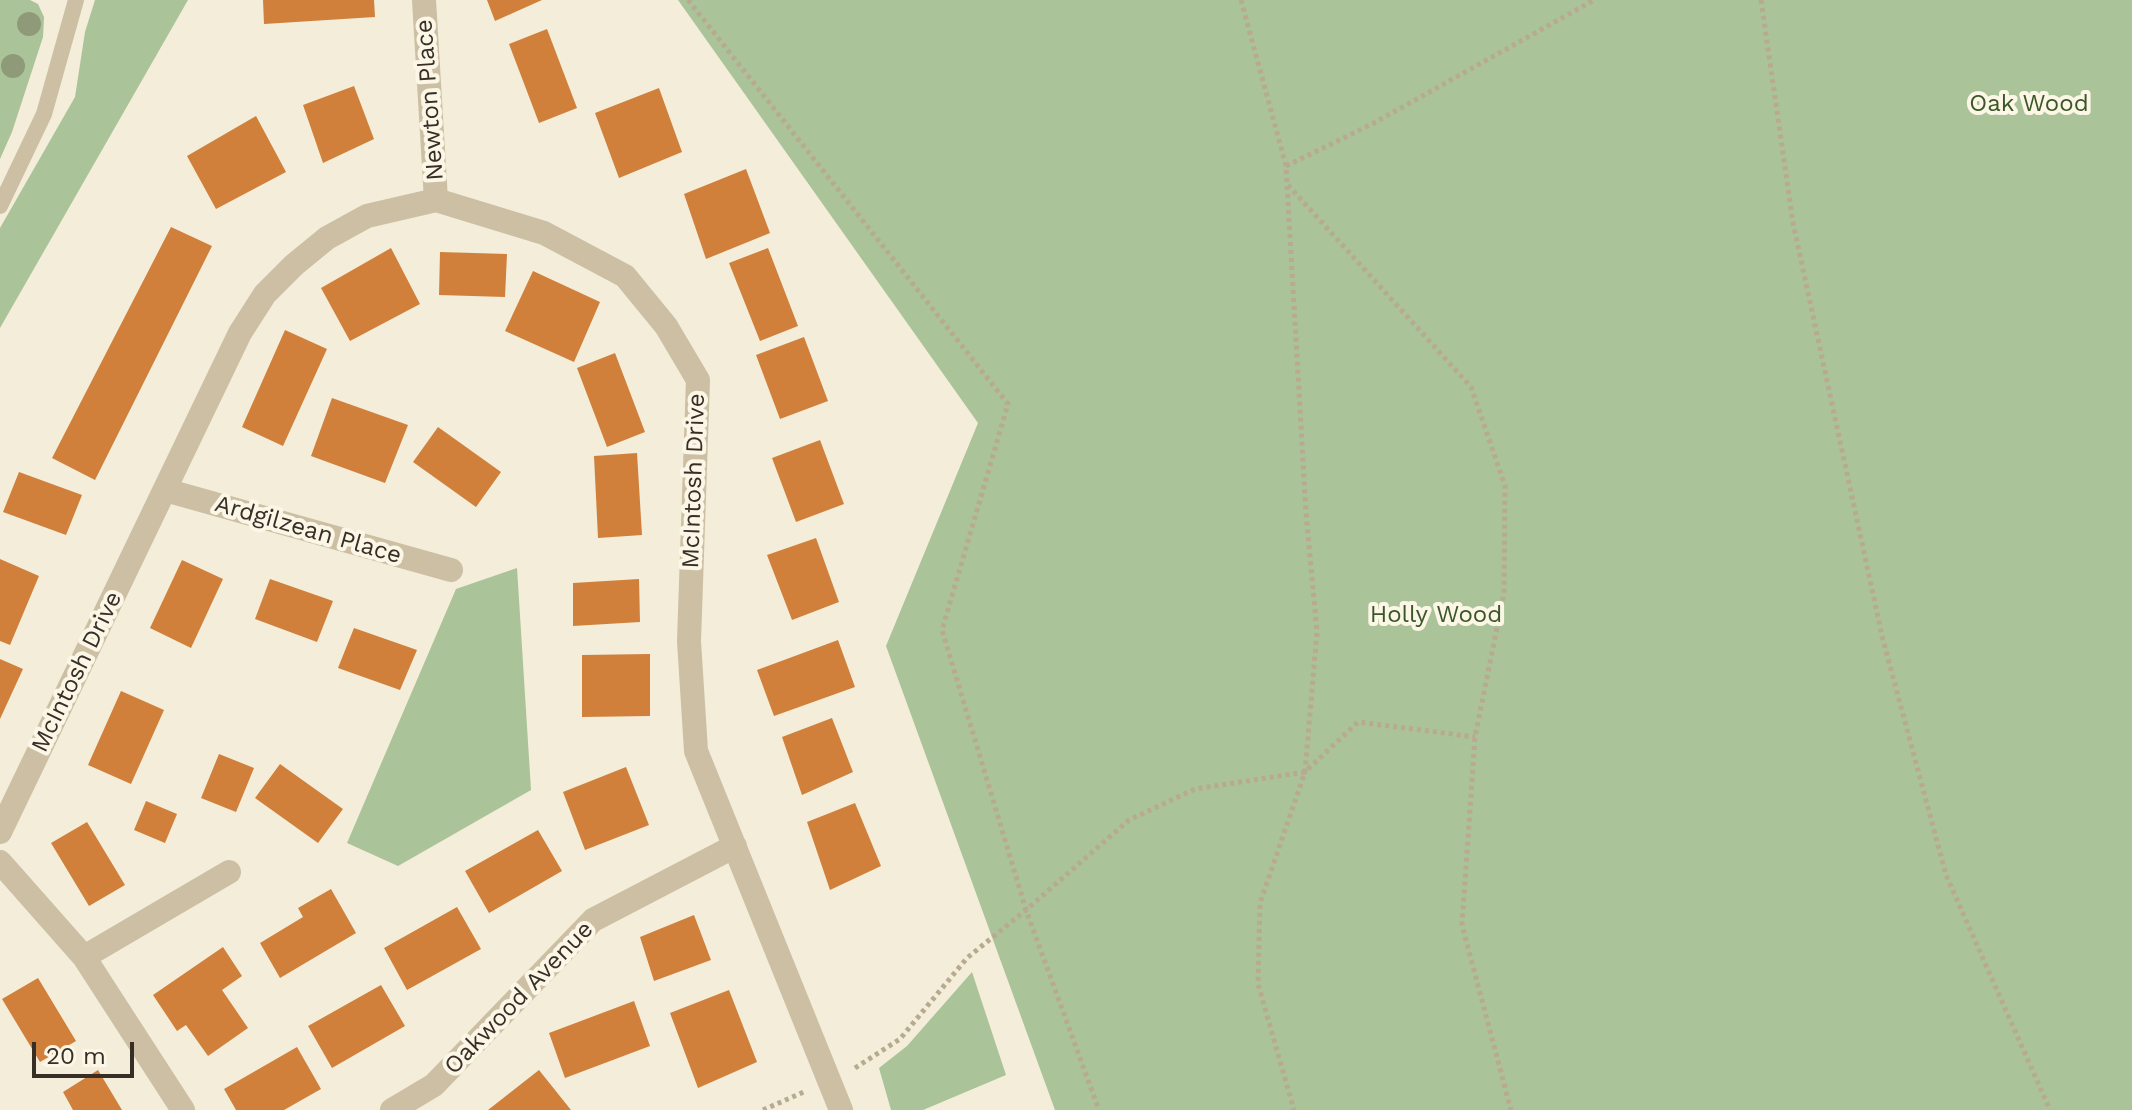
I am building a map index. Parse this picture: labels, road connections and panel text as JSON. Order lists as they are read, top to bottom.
{
  "streets": {
    "street": [
      "Newton Place",
      "McIntosh Drive",
      "Ardgilzean Place",
      "Oakwood Avenue"
    ]
  },
  "crossings": [
    ["Newton Place", "McIntosh Drive"],
    ["McIntosh Drive", "Ardgilzean Place"],
    ["McIntosh Drive", "Oakwood Avenue"]
  ],
  "parks": ["Oak Wood", "Holly Wood"],
  "scale_bar": "20 m"
}
